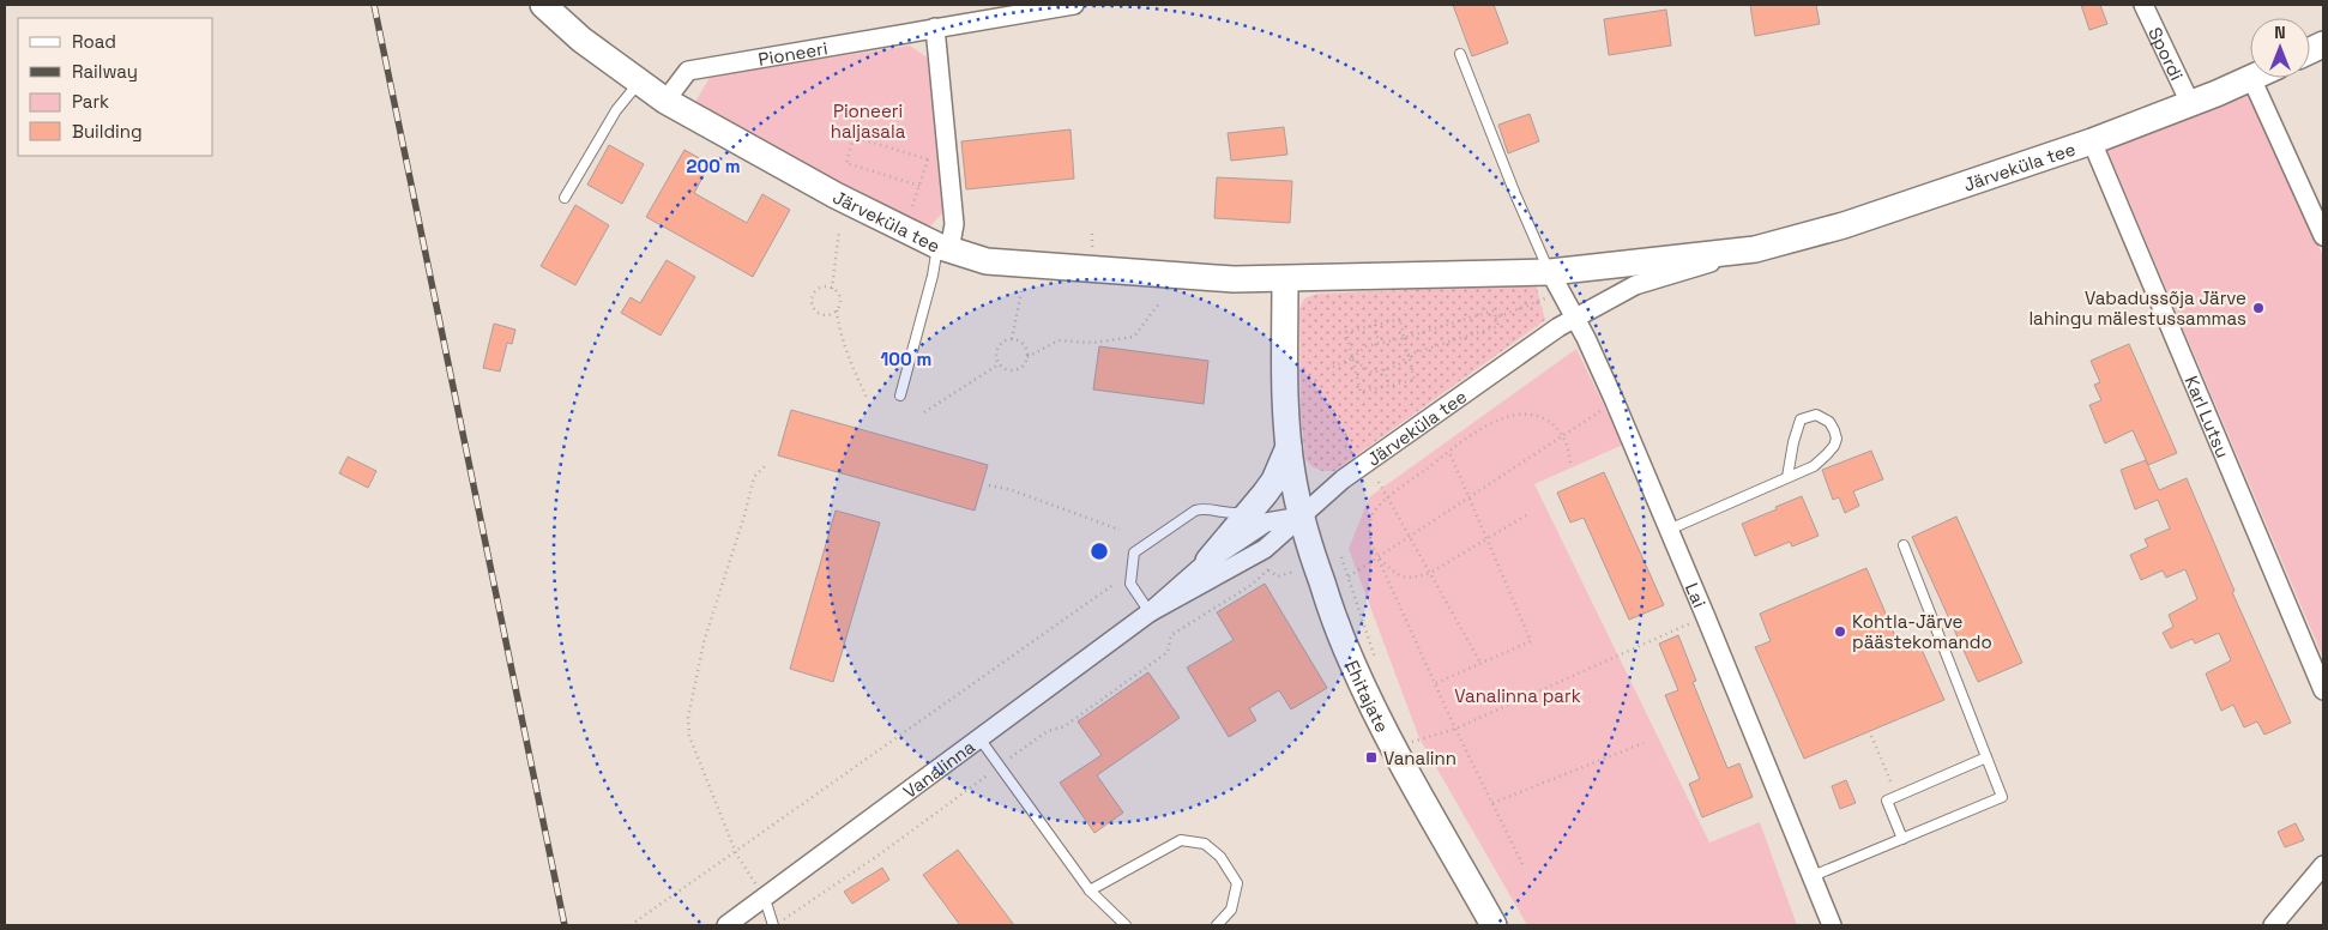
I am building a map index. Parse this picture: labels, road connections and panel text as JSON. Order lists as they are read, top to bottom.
{
  "streets": {
    "main road": ["Järveküla tee", "Ehitajate"],
    "street": [
      "Pioneeri",
      "Spordi",
      "Karl Lutsu",
      "Lai",
      "Vanalinna"
    ]
  },
  "crossings": [
    ["Pioneeri", "Järveküla tee"],
    ["Spordi", "Järveküla tee"],
    ["Järveküla tee", "Karl Lutsu"],
    ["Järveküla tee", "Lai"],
    ["Järveküla tee", "Ehitajate"],
    ["Järveküla tee", "Vanalinna"],
    ["Ehitajate", "Vanalinna"]
  ],
  "parks": ["Pioneeri haljasala", "Vanalinna park"],
  "places": {
    "other": ["Vabadussõja Järve lahingu mälestussammas", "Kohtla-Järve päästekomando"],
    "transit": ["Vanalinn"]
  },
  "legend": [
    "Road",
    "Railway",
    "Park",
    "Building"
  ],
  "north": "top",
  "rings": ["200 m", "100 m"]
}
